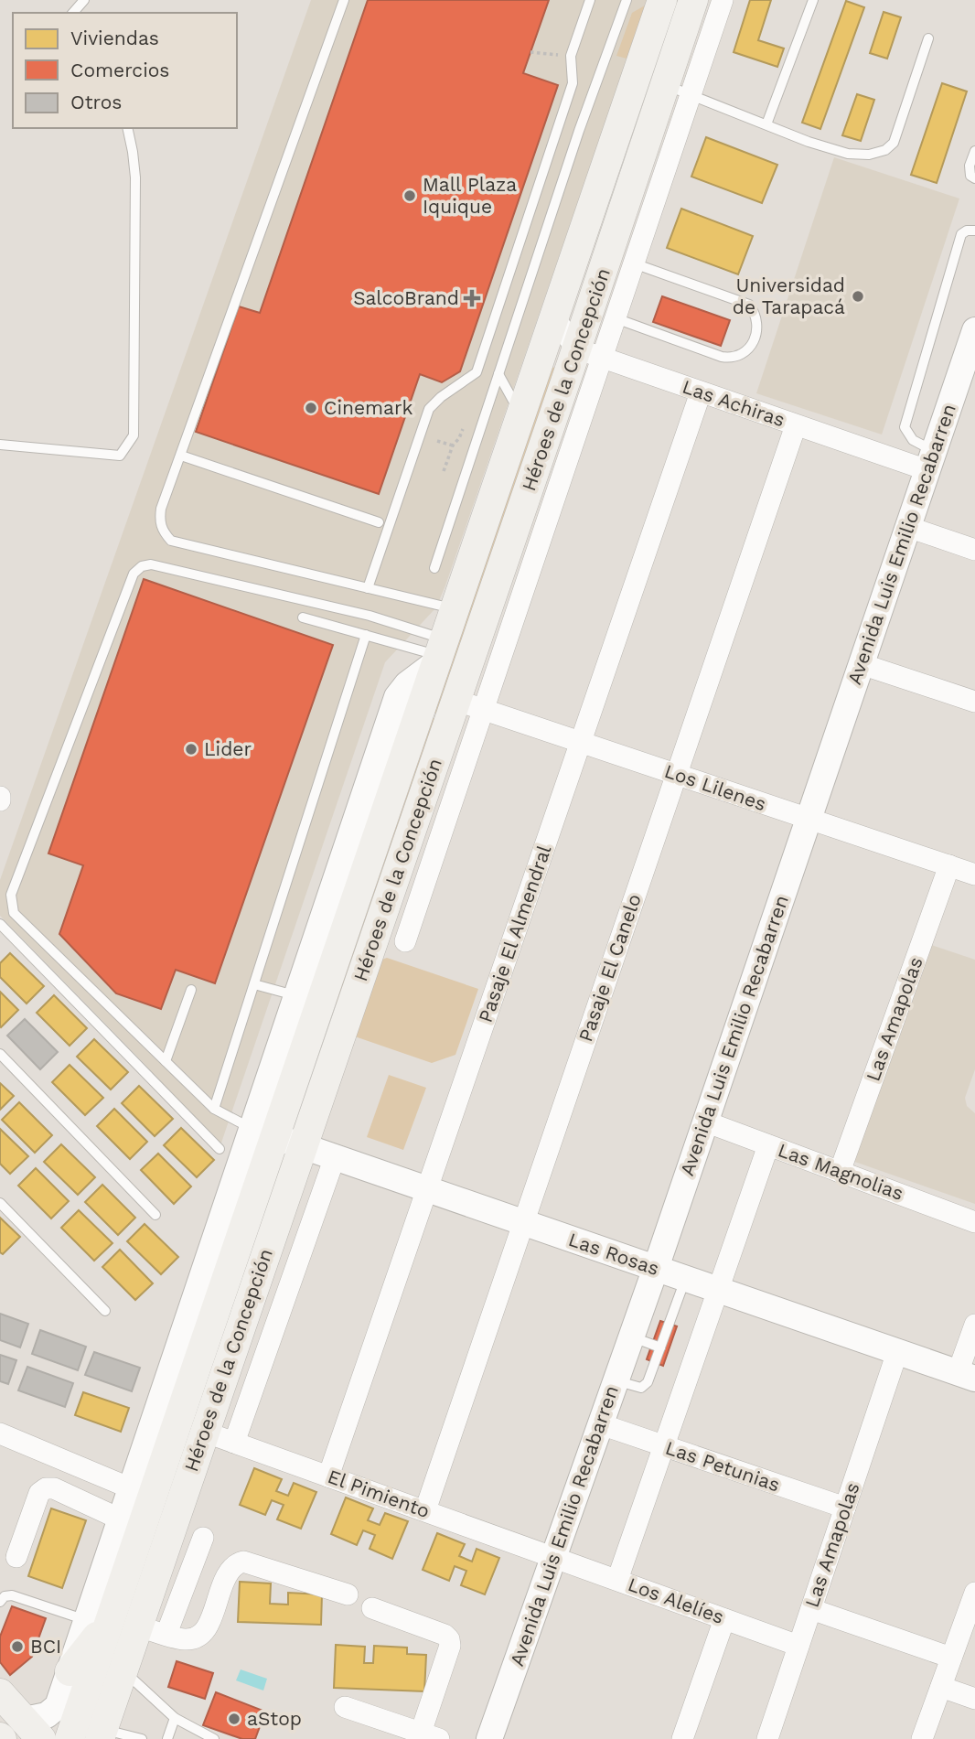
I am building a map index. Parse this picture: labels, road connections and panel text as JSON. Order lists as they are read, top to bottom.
{
  "streets": {
    "main road": ["Héroes de la Concepción"],
    "street": [
      "Las Achiras",
      "Avenida Luis Emilio Recabarren",
      "Los Lilenes",
      "Pasaje El Almendral",
      "Pasaje El Canelo",
      "Las Amapolas",
      "Las Magnolias",
      "Las Rosas",
      "Las Petunias",
      "El Pimiento",
      "Los Alelíes"
    ]
  },
  "crossings": [
    ["Héroes de la Concepción", "Las Achiras"],
    ["Héroes de la Concepción", "Los Lilenes"],
    ["Héroes de la Concepción", "Las Rosas"],
    ["Héroes de la Concepción", "El Pimiento"],
    ["Las Achiras", "Avenida Luis Emilio Recabarren"],
    ["Las Achiras", "Pasaje El Almendral"],
    ["Las Achiras", "Pasaje El Canelo"],
    ["Avenida Luis Emilio Recabarren", "Los Lilenes"],
    ["Avenida Luis Emilio Recabarren", "Las Magnolias"],
    ["Avenida Luis Emilio Recabarren", "Las Rosas"],
    ["Avenida Luis Emilio Recabarren", "Las Petunias"],
    ["Avenida Luis Emilio Recabarren", "El Pimiento"],
    ["Avenida Luis Emilio Recabarren", "Los Alelíes"],
    ["Los Lilenes", "Pasaje El Almendral"],
    ["Los Lilenes", "Pasaje El Canelo"],
    ["Los Lilenes", "Las Amapolas"],
    ["Pasaje El Almendral", "Las Rosas"],
    ["Pasaje El Almendral", "El Pimiento"],
    ["Pasaje El Canelo", "Las Rosas"],
    ["Pasaje El Canelo", "El Pimiento"],
    ["Las Amapolas", "Las Magnolias"],
    ["Las Amapolas", "Las Rosas"],
    ["Las Amapolas", "Las Petunias"],
    ["Las Amapolas", "Los Alelíes"],
    ["El Pimiento", "Los Alelíes"]
  ],
  "places": {
    "other": [
      "Mall Plaza Iquique",
      "Universidad de Tarapacá",
      "Cinemark",
      "Lider",
      "BCI",
      "aStop"
    ],
    "health": ["SalcoBrand"]
  },
  "legend": ["Viviendas", "Comercios", "Otros"]
}
